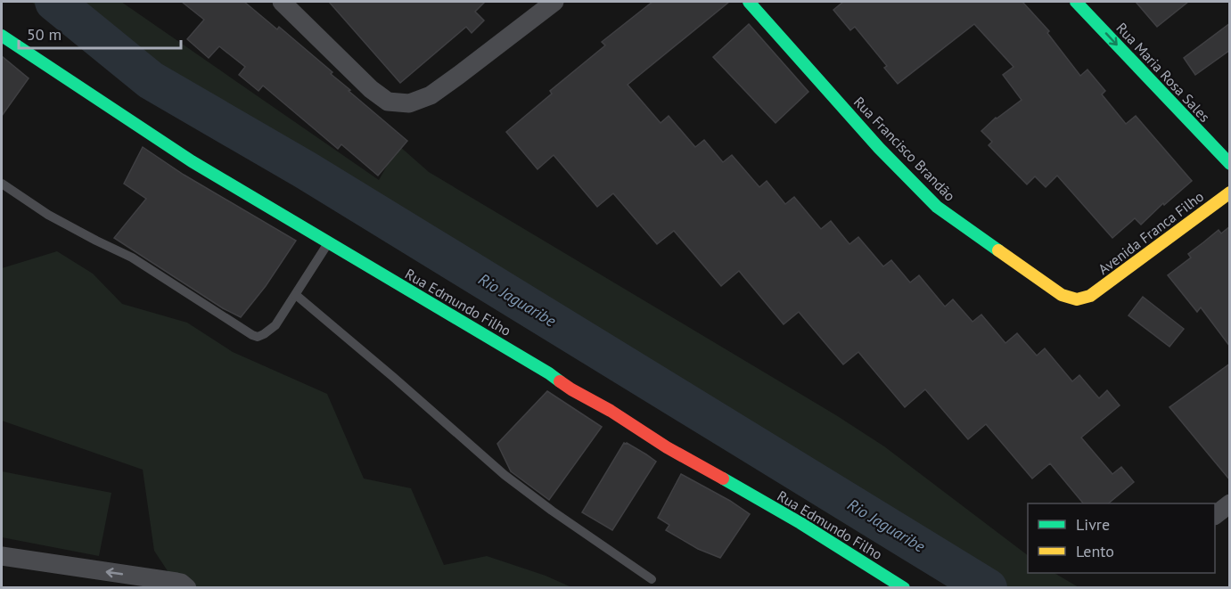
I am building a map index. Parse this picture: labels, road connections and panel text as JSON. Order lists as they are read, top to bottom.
{
  "streets": {
    "street": [
      "Rua Maria Rosa Sales",
      "Rua Francisco Brandão",
      "Avenida Franca Filho",
      "Rua Edmundo Filho"
    ]
  },
  "crossings": [
    ["Rua Francisco Brandão", "Avenida Franca Filho"]
  ],
  "one_way": ["Rua Maria Rosa Sales"],
  "water": ["Rio Jaguaribe"],
  "legend": ["Livre", "Lento"],
  "scale_bar": "50 m"
}
